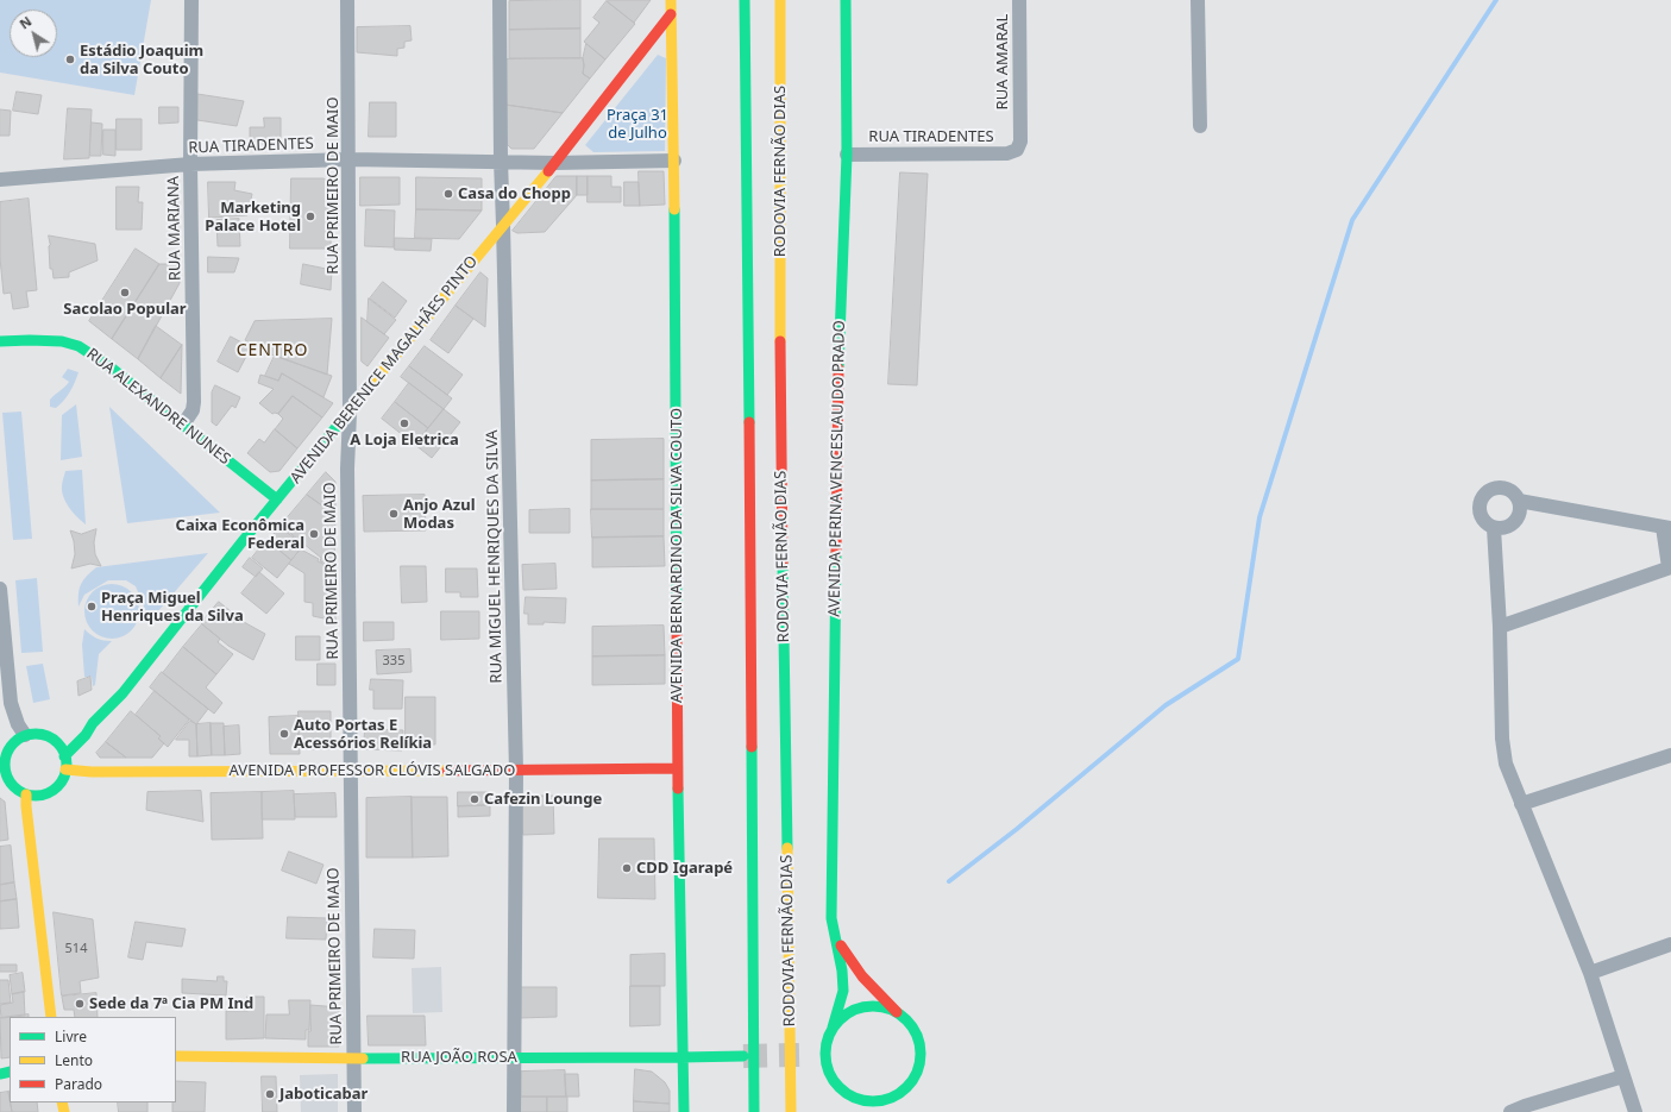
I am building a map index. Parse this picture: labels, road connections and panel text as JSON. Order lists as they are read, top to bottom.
{
  "streets": {
    "main road": [
      "RODOVIA FERNÃO DIAS",
      "AVENIDA BERENICE MAGALHÃES PINTO",
      "RUA ALEXANDRE NUNES",
      "AVENIDA PERINA VENCESLAU DO PRADO",
      "AVENIDA BERNARDINO DA SILVA COUTO",
      "AVENIDA PROFESSOR CLÓVIS SALGADO",
      "RUA JOÃO ROSA"
    ],
    "street": [
      "RUA AMARAL",
      "RUA TIRADENTES",
      "RUA PRIMEIRO DE MAIO",
      "RUA MARIANA",
      "RUA MIGUEL HENRIQUES DA SILVA"
    ]
  },
  "crossings": [
    ["RUA AMARAL", "RUA TIRADENTES"],
    ["RUA TIRADENTES", "RUA PRIMEIRO DE MAIO"],
    ["RUA TIRADENTES", "RUA MARIANA"],
    ["RUA TIRADENTES", "AVENIDA BERENICE MAGALHÃES PINTO"],
    ["RUA TIRADENTES", "AVENIDA PERINA VENCESLAU DO PRADO"],
    ["RUA TIRADENTES", "AVENIDA BERNARDINO DA SILVA COUTO"],
    ["RUA TIRADENTES", "RUA MIGUEL HENRIQUES DA SILVA"],
    ["RUA PRIMEIRO DE MAIO", "AVENIDA BERENICE MAGALHÃES PINTO"],
    ["RUA PRIMEIRO DE MAIO", "AVENIDA PROFESSOR CLÓVIS SALGADO"],
    ["RUA PRIMEIRO DE MAIO", "RUA JOÃO ROSA"],
    ["RUA MARIANA", "RUA ALEXANDRE NUNES"],
    ["AVENIDA BERENICE MAGALHÃES PINTO", "RUA ALEXANDRE NUNES"],
    ["AVENIDA BERENICE MAGALHÃES PINTO", "AVENIDA BERNARDINO DA SILVA COUTO"],
    ["AVENIDA BERENICE MAGALHÃES PINTO", "RUA MIGUEL HENRIQUES DA SILVA"],
    ["AVENIDA BERENICE MAGALHÃES PINTO", "AVENIDA PROFESSOR CLÓVIS SALGADO"],
    ["AVENIDA BERNARDINO DA SILVA COUTO", "AVENIDA PROFESSOR CLÓVIS SALGADO"],
    ["AVENIDA BERNARDINO DA SILVA COUTO", "RUA JOÃO ROSA"],
    ["RUA MIGUEL HENRIQUES DA SILVA", "AVENIDA PROFESSOR CLÓVIS SALGADO"],
    ["RUA MIGUEL HENRIQUES DA SILVA", "RUA JOÃO ROSA"]
  ],
  "districts": ["CENTRO"],
  "parks": ["Praça 31 de Julho"],
  "places": [
    "Estádio Joaquim da Silva Couto",
    "Casa do Chopp",
    "Marketing Palace Hotel",
    "Sacolao Popular",
    "A Loja Eletrica",
    "Anjo Azul Modas",
    "Caixa Econômica Federal",
    "Praça Miguel Henriques da Silva",
    "Auto Portas E Acessórios Relíkia",
    "Cafezin Lounge",
    "CDD Igarapé",
    "Sede da 7ª Cia PM Ind",
    "Jaboticabar"
  ],
  "house_numbers": ["335", "514"],
  "legend": ["Livre", "Lento", "Parado"],
  "north": "top left"
}
